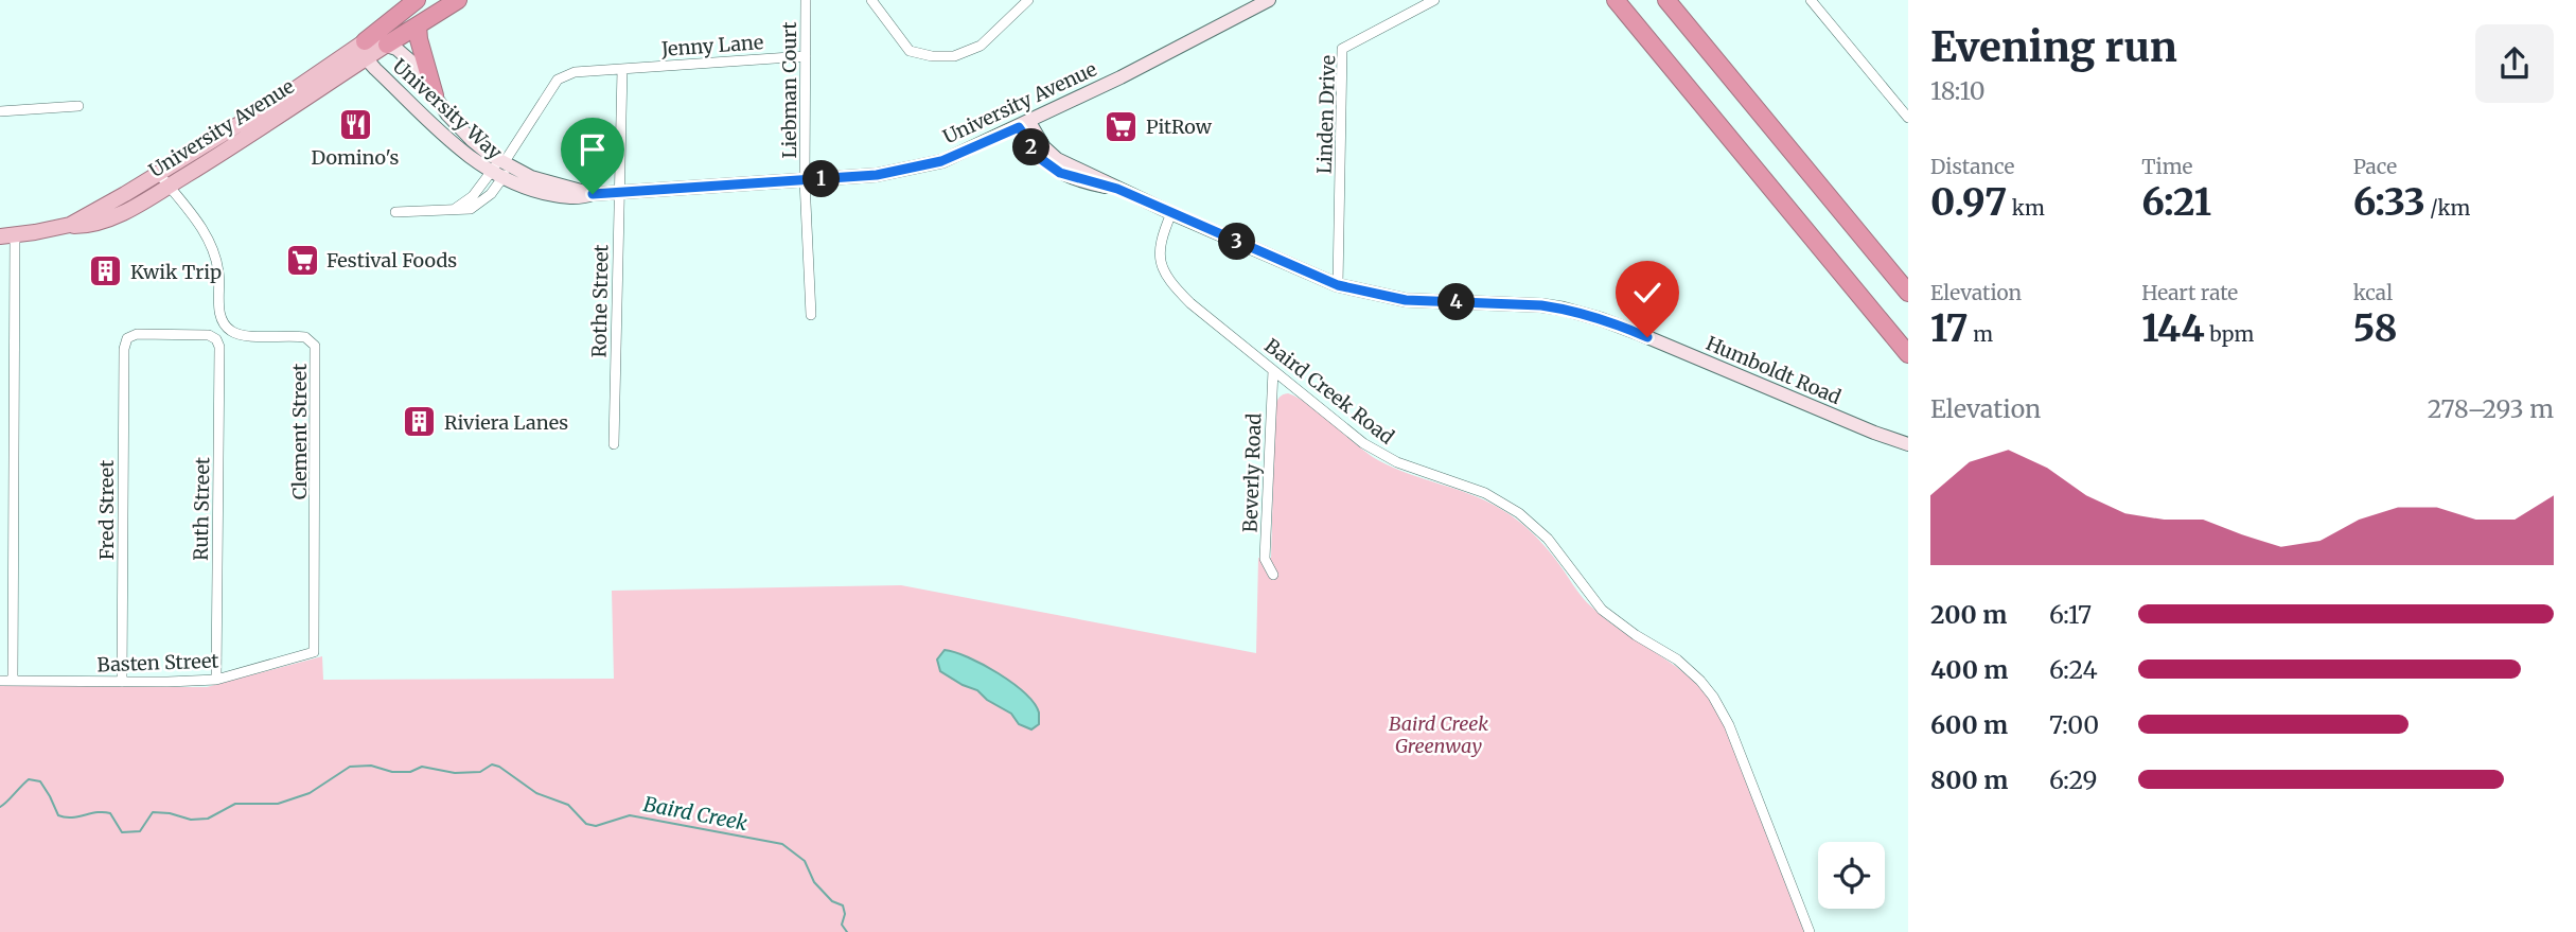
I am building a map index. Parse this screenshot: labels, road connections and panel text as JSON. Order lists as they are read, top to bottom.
{
  "streets": {
    "main road": ["University Avenue", "University Way", "Humboldt Road"],
    "street": [
      "Jenny Lane",
      "Liebman Court",
      "Linden Drive",
      "Rothe Street",
      "Baird Creek Road",
      "Clement Street",
      "Beverly Road",
      "Ruth Street",
      "Fred Street",
      "Basten Street"
    ]
  },
  "crossings": [
    ["Jenny Lane", "Liebman Court"],
    ["Jenny Lane", "University Way"],
    ["Jenny Lane", "Rothe Street"],
    ["Liebman Court", "University Avenue"],
    ["University Avenue", "University Way"],
    ["University Avenue", "Rothe Street"],
    ["University Avenue", "Humboldt Road"],
    ["University Avenue", "Clement Street"],
    ["Linden Drive", "Humboldt Road"],
    ["Humboldt Road", "Baird Creek Road"],
    ["Baird Creek Road", "Beverly Road"],
    ["Clement Street", "Basten Street"],
    ["Ruth Street", "Fred Street"],
    ["Ruth Street", "Basten Street"],
    ["Fred Street", "Basten Street"]
  ],
  "water": ["Baird Creek"],
  "parks": ["Baird Creek Greenway"],
  "places": {
    "restaurant": ["Domino's"],
    "supermarket": ["PitRow", "Festival Foods"],
    "building": ["Kwik Trip", "Riviera Lanes"]
  },
  "page": {
    "heading": ["Evening run", "18:10"],
    "stats": [
      ["Distance", "0.97 km"],
      ["Time", "6:21"],
      ["Pace", "6:33 /km"],
      ["Elevation", "17 m"],
      ["Heart rate", "144 bpm"],
      ["kcal", "58"]
    ],
    "pins": [
      "2",
      "1",
      "3",
      "4"
    ],
    "chart": ["Elevation", "278–293 m"],
    "list": [
      {
        "name": "200 m",
        "note": "6:17"
      },
      {
        "name": "400 m",
        "note": "6:24"
      },
      {
        "name": "600 m",
        "note": "7:00"
      },
      {
        "name": "800 m",
        "note": "6:29"
      }
    ]
  }
}
